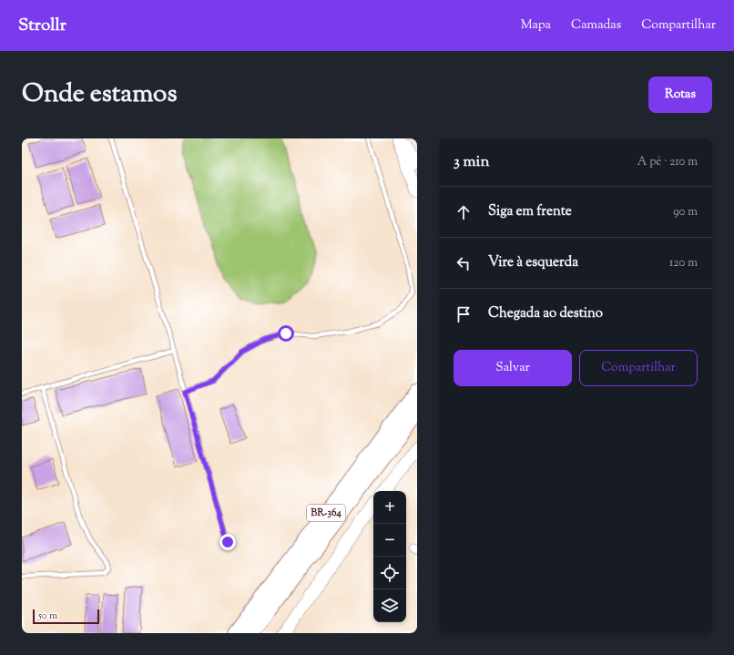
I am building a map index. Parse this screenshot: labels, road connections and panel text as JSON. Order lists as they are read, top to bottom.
{
  "streets": {
    "highway": ["BR-364"]
  },
  "scale_bar": "50 m",
  "page": {
    "header": "Strollr",
    "nav": ["Mapa", "Camadas", "Compartilhar"],
    "title": "Onde estamos",
    "buttons": [
      "Rotas",
      ["Salvar", "Compartilhar"]
    ],
    "heading": ["3 min", "A pé · 210 m"],
    "list": [
      ["Siga em frente", "90 m"],
      ["Vire à esquerda", "120 m"],
      "Chegada ao destino"
    ],
    "map_buttons": ["+", "−"],
    "scale": "50 m"
  }
}
